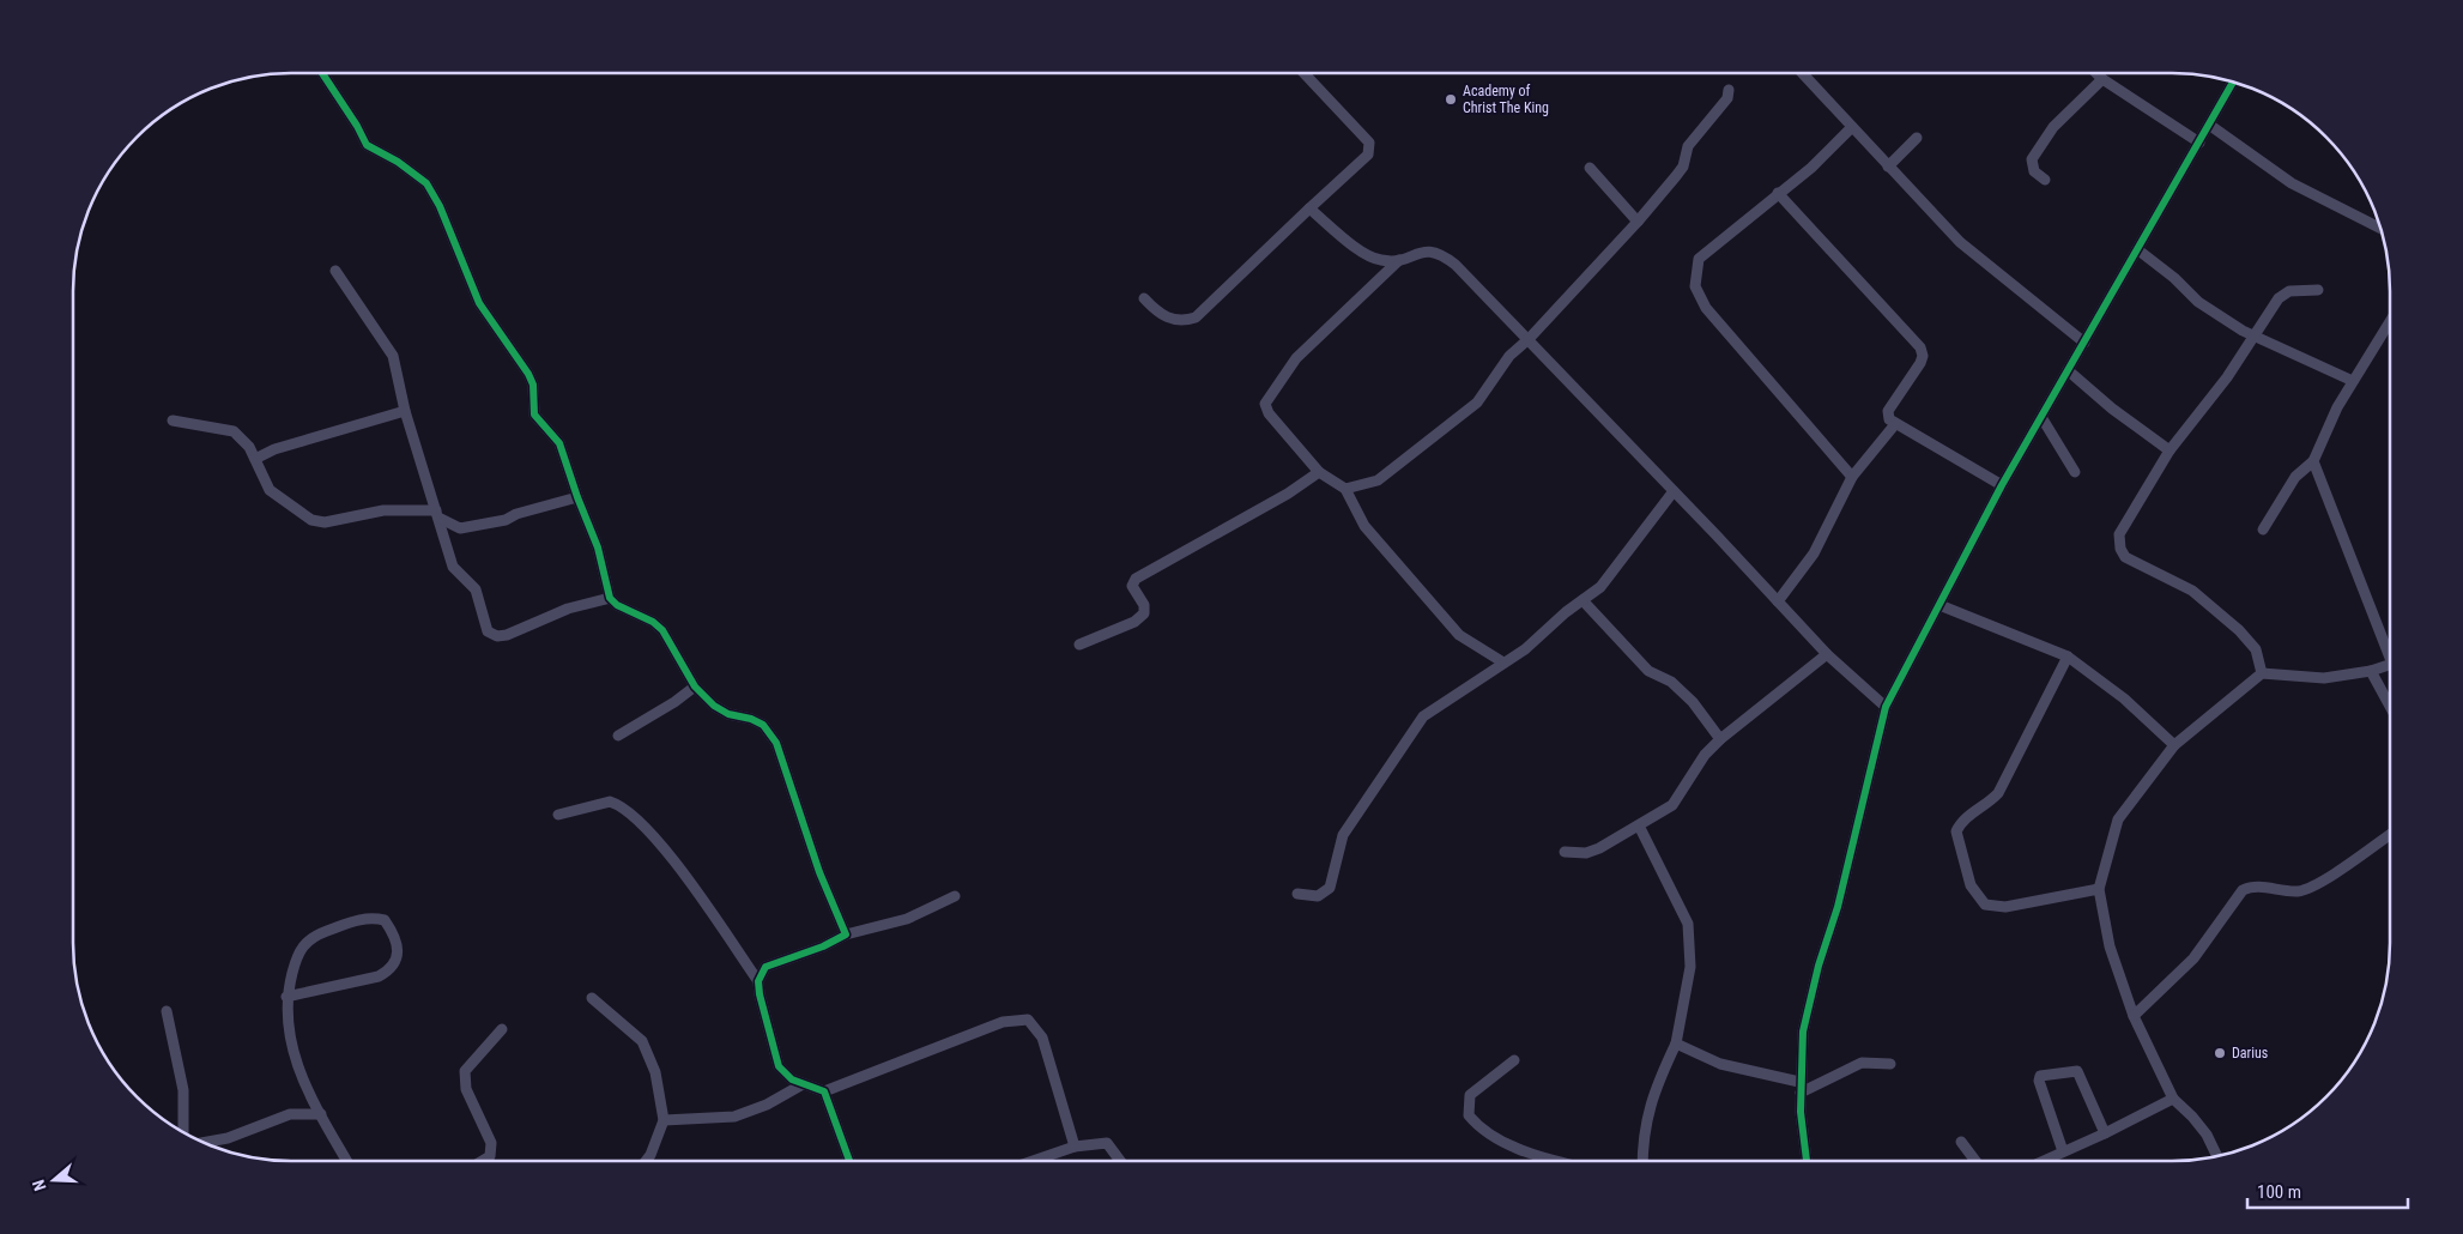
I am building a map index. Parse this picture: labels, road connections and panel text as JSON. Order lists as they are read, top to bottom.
{
  "places": ["Academy of Christ The King", "Darius"],
  "scale_bar": "100 m",
  "north": "left"
}
